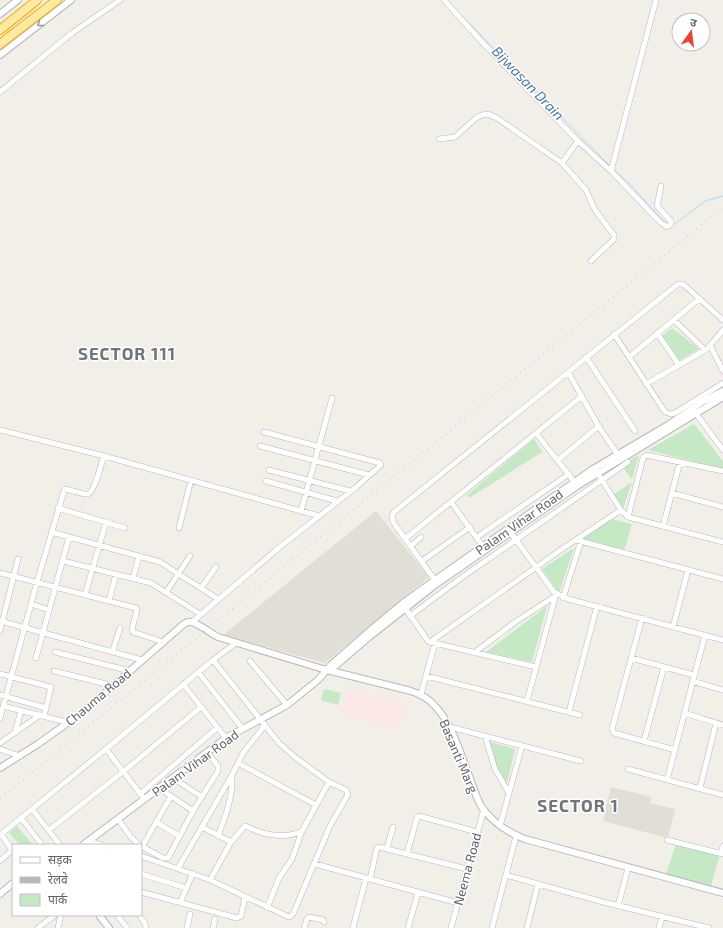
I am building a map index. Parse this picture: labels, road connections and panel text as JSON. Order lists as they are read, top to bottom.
{
  "streets": {
    "street": [
      "Palam Vihar Road",
      "Chauma Road",
      "Basanti Marg",
      "Neema Road"
    ]
  },
  "crossings": [
    ["Palam Vihar Road", "Basanti Marg"],
    ["Chauma Road", "Basanti Marg"],
    ["Basanti Marg", "Neema Road"]
  ],
  "districts": ["SECTOR 111", "SECTOR 1"],
  "water": ["Bijwasan Drain"],
  "legend": ["सड़क", "रेलवे", "पार्क"],
  "north": "top"
}
